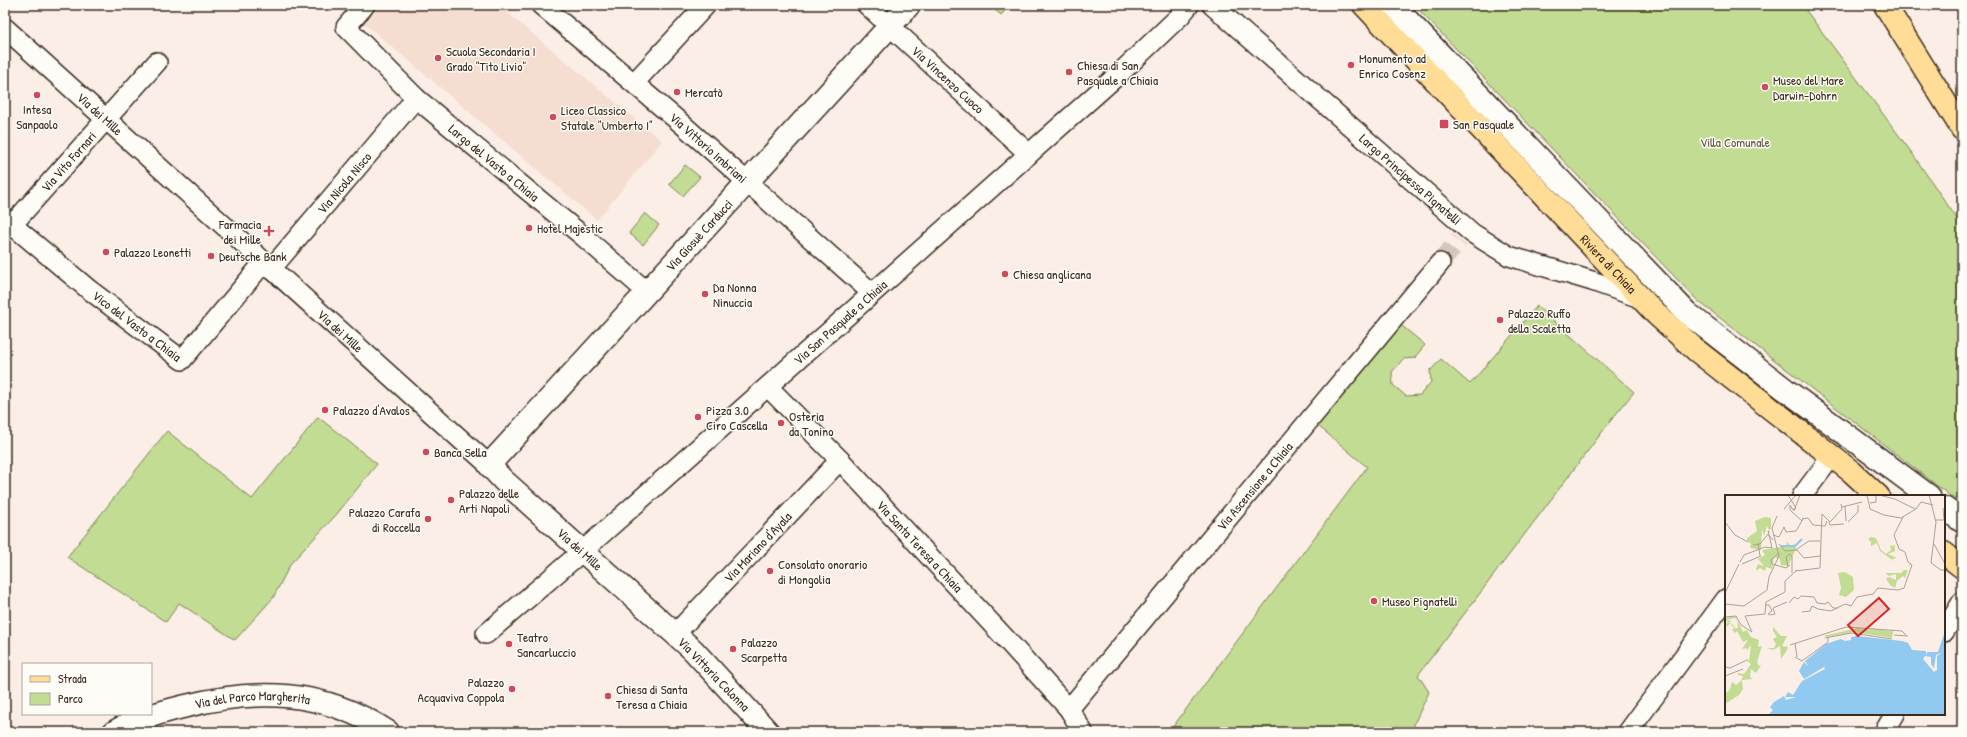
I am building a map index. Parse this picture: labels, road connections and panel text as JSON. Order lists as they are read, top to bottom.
{
  "streets": {
    "main road": ["Riviera di Chiaia"],
    "street": [
      "Via Vincenzo Cuoco",
      "Via dei Mille",
      "Via Vittorio Imbriani",
      "Via Vito Fornari",
      "Largo del Vasto a Chiaia",
      "Largo Principessa Pignatelli",
      "Via Nicola Nisco",
      "Via Giosuè Carducci",
      "Via San Pasquale a Chiaia",
      "Vico del Vasto a Chiaia",
      "Via Ascensione a Chiaia",
      "Via Santa Teresa a Chiaia",
      "Via Mariano d'Ayala",
      "Via Vittoria Colonna",
      "Via del Parco Margherita"
    ]
  },
  "crossings": [
    ["Via Vincenzo Cuoco", "Via Giosuè Carducci"],
    ["Via Vincenzo Cuoco", "Via San Pasquale a Chiaia"],
    ["Via dei Mille", "Via Vito Fornari"],
    ["Via dei Mille", "Via Nicola Nisco"],
    ["Via dei Mille", "Via Giosuè Carducci"],
    ["Via dei Mille", "Via San Pasquale a Chiaia"],
    ["Via dei Mille", "Vico del Vasto a Chiaia"],
    ["Via dei Mille", "Via Mariano d'Ayala"],
    ["Via dei Mille", "Via Vittoria Colonna"],
    ["Via Vittorio Imbriani", "Via Giosuè Carducci"],
    ["Via Vittorio Imbriani", "Via San Pasquale a Chiaia"],
    ["Via Vito Fornari", "Vico del Vasto a Chiaia"],
    ["Largo del Vasto a Chiaia", "Via Nicola Nisco"],
    ["Largo del Vasto a Chiaia", "Via Giosuè Carducci"],
    ["Largo Principessa Pignatelli", "Riviera di Chiaia"],
    ["Via Nicola Nisco", "Vico del Vasto a Chiaia"],
    ["Via San Pasquale a Chiaia", "Via Santa Teresa a Chiaia"],
    ["Via Ascensione a Chiaia", "Via Santa Teresa a Chiaia"],
    ["Via Santa Teresa a Chiaia", "Via Mariano d'Ayala"],
    ["Via Mariano d'Ayala", "Via Vittoria Colonna"]
  ],
  "parks": ["Villa Comunale"],
  "places": {
    "other": [
      "Scuola Secondaria I Grado \"Tito Livio\"",
      "Monumento ad Enrico Cosenz",
      "Chiesa di San Pasquale a Chiaia",
      "Museo del Mare Darwin-Dohrn",
      "Mercatò",
      "Intesa Sanpaolo",
      "Liceo Classico Statale \"Umberto I\"",
      "Hotel Majestic",
      "Palazzo Leonetti",
      "Deutsche Bank",
      "Chiesa anglicana",
      "Da Nonna Ninuccia",
      "Palazzo Ruffo della Scaletta",
      "Palazzo d'Avalos",
      "Pizza 3.0 Ciro Cascella",
      "Osteria da Tonino",
      "Banca Sella",
      "Palazzo delle Arti Napoli",
      "Palazzo Carafa di Roccella",
      "Consolato onorario di Mongolia",
      "Museo Pignatelli",
      "Teatro Sancarluccio",
      "Palazzo Scarpetta",
      "Palazzo Acquaviva Coppola",
      "Chiesa di Santa Teresa a Chiaia"
    ],
    "transit": ["San Pasquale"],
    "health": ["Farmacia dei Mille"]
  },
  "legend": ["Strada", "Parco"]
}
